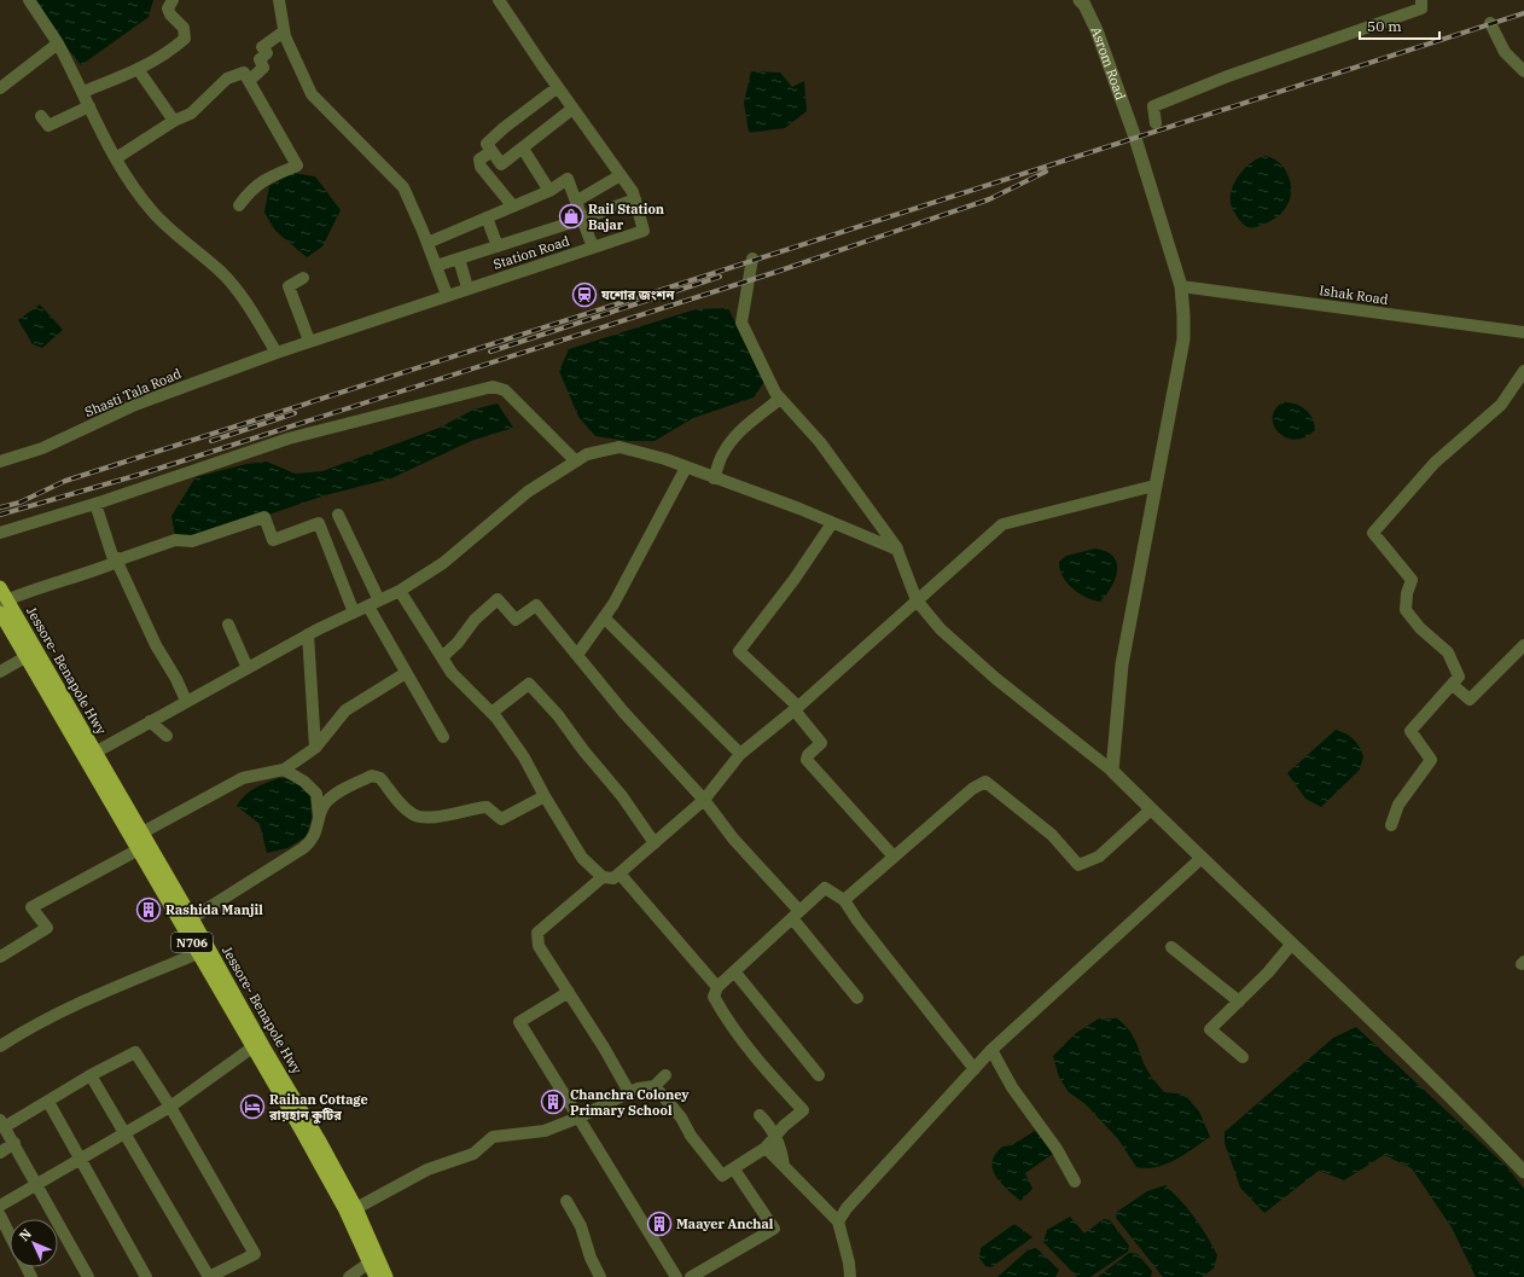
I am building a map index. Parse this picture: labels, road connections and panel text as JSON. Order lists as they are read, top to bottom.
{
  "streets": {
    "highway": ["Jessore- Benapole Hwy", "N706"],
    "street": [
      "Asrom Road",
      "Station Road",
      "Ishak Road",
      "Shasti Tala Road"
    ]
  },
  "crossings": [
    ["Asrom Road", "Ishak Road"],
    ["Station Road", "Shasti Tala Road"]
  ],
  "places": {
    "shop": ["Rail Station Bajar"],
    "station": ["যশোর জংশন"],
    "building": ["Rashida Manjil", "Chanchra Coloney Primary School", "Maayer Anchal"],
    "hotel": ["Raihan Cottage রায়হান কুটির"]
  },
  "scale_bar": "50 m",
  "north": "top left"
}
